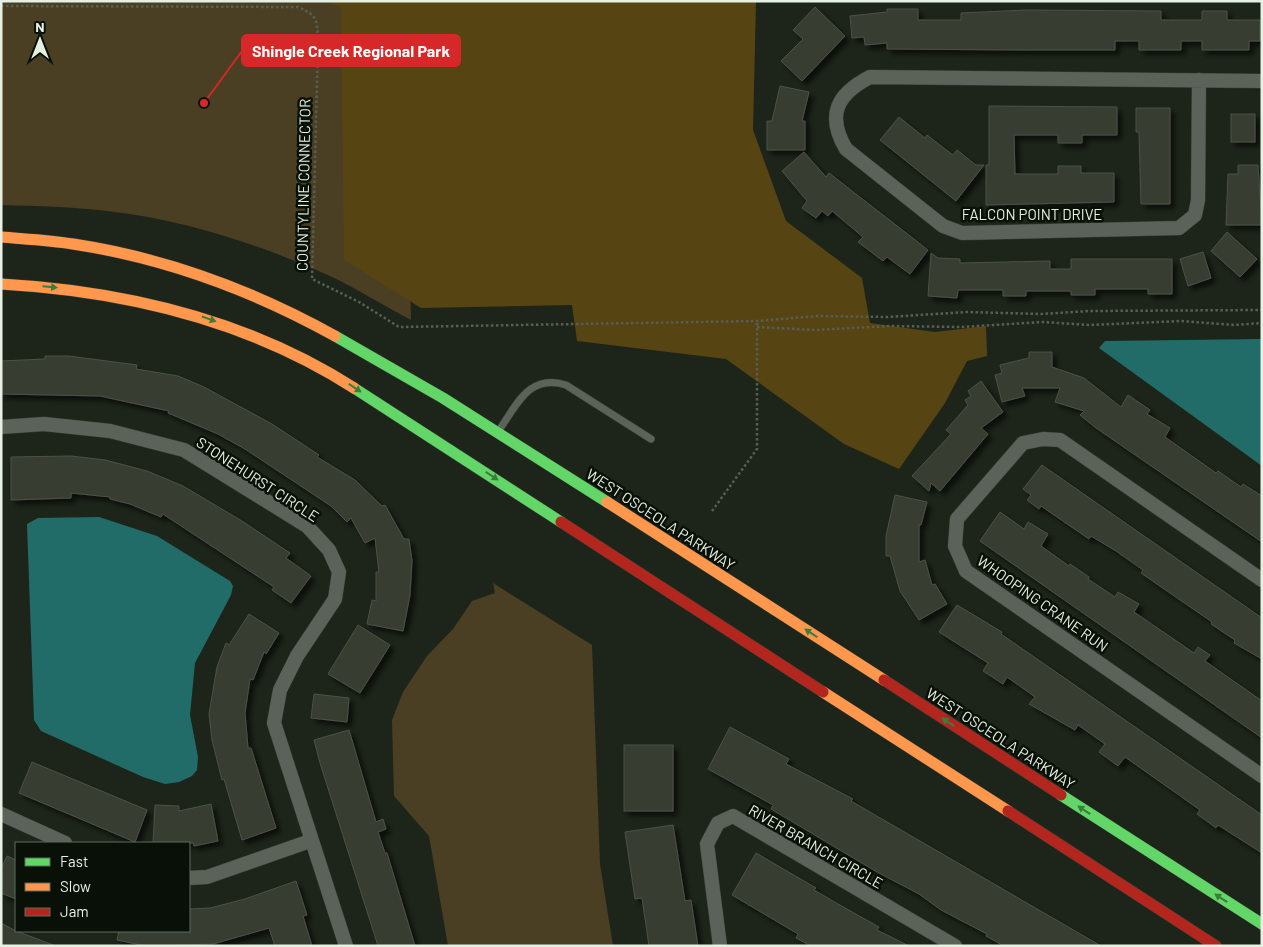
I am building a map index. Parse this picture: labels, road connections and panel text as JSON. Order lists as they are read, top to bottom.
{
  "streets": {
    "main road": ["WEST OSCEOLA PARKWAY"],
    "street": [
      "FALCON POINT DRIVE",
      "STONEHURST CIRCLE",
      "WHOOPING CRANE RUN",
      "RIVER BRANCH CIRCLE"
    ],
    "path": ["COUNTYLINE CONNECTOR"]
  },
  "places": ["Shingle Creek Regional Park"],
  "legend": ["Fast", "Slow", "Jam"],
  "north": "top"
}
